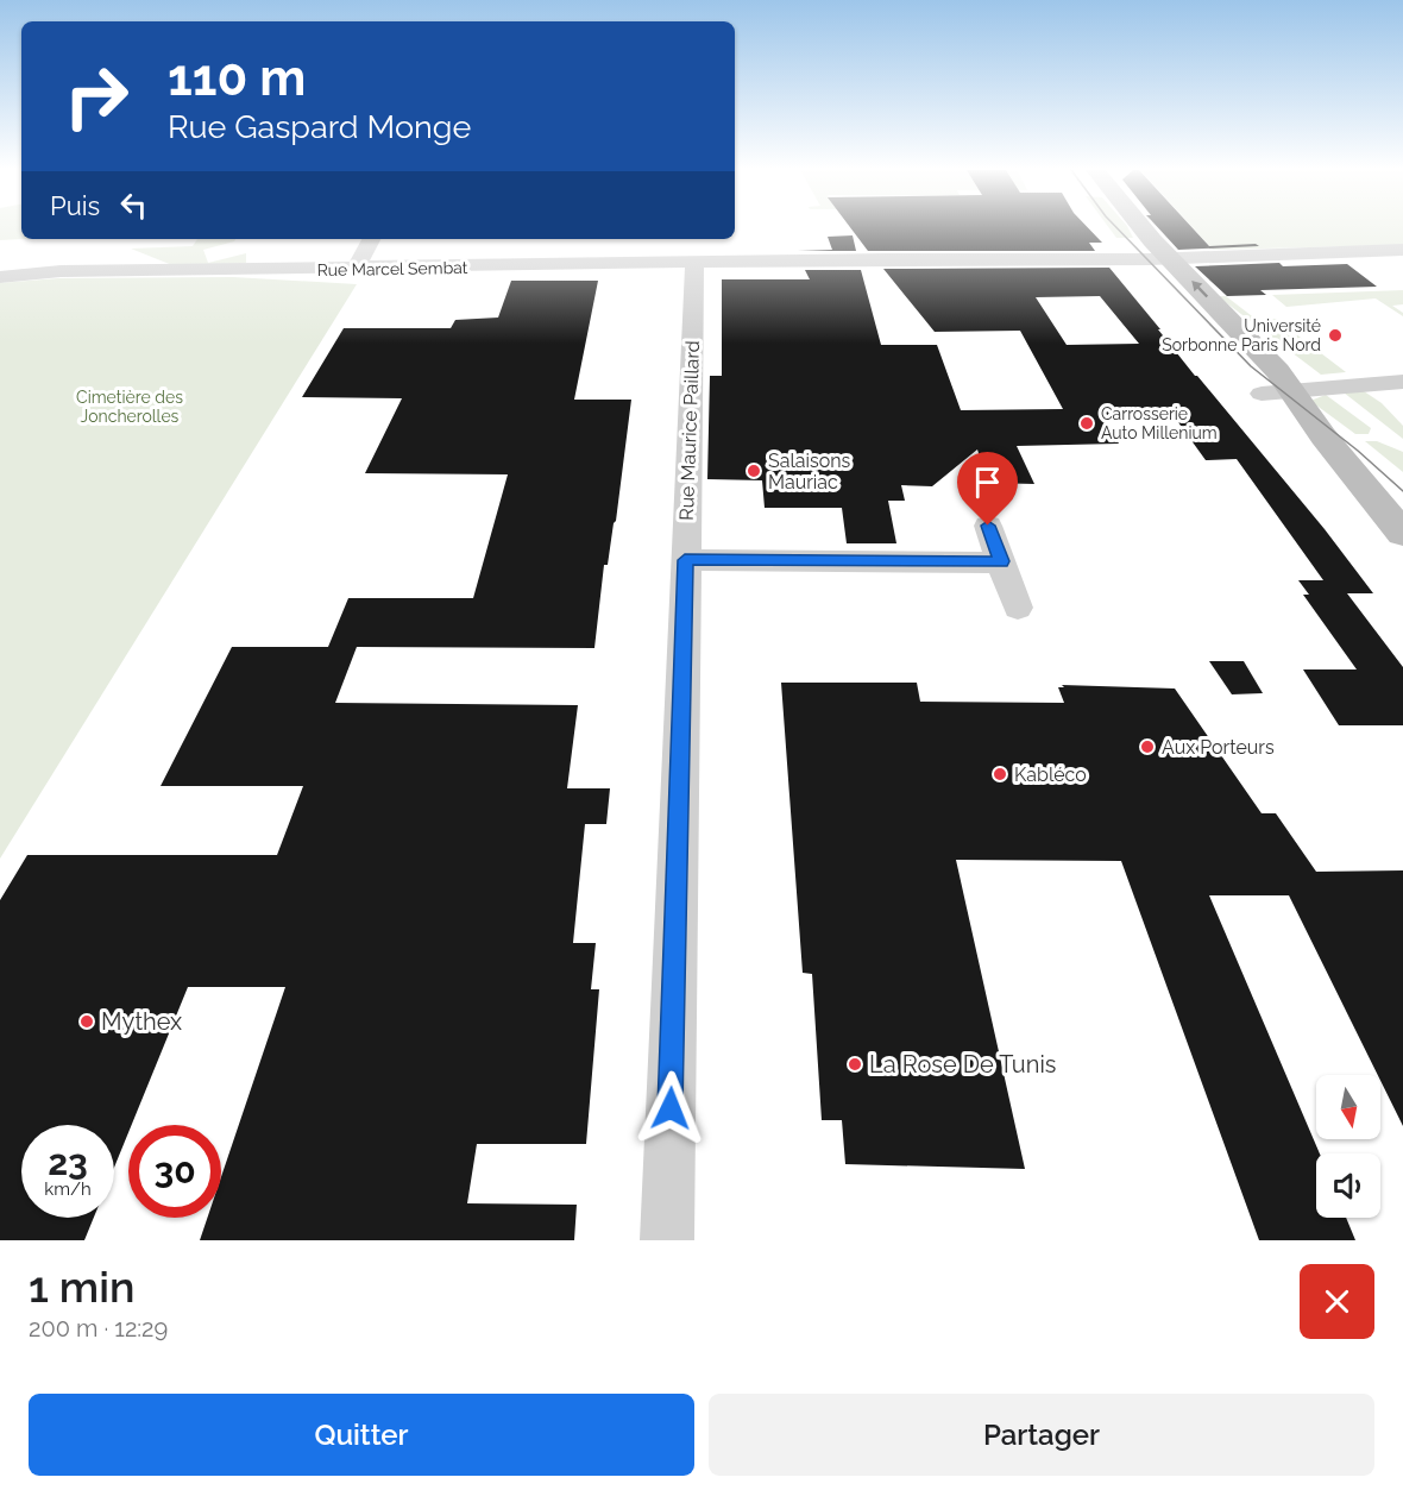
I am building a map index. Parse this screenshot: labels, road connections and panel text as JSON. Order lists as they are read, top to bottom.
{
  "streets": {
    "street": ["Rue Marcel Sembat", "Rue Maurice Paillard"]
  },
  "crossings": [
    ["Rue Marcel Sembat", "Rue Maurice Paillard"]
  ],
  "parks": ["Cimetière des Joncherolles"],
  "places": [
    "Université Sorbonne Paris Nord",
    "Carrosserie Auto Millenium",
    "Salaisons Mauriac",
    "Aux Porteurs",
    "Kabléco",
    "Mythex",
    "La Rose De Tunis"
  ],
  "north": "bottom",
  "page": {
    "turn": ["110 m", "Rue Gaspard Monge"],
    "then": "Puis",
    "speed": "23 km/h",
    "limit": "30",
    "heading": ["1 min", "200 m · 12:29"],
    "buttons": ["Quitter", "Partager"]
  }
}
